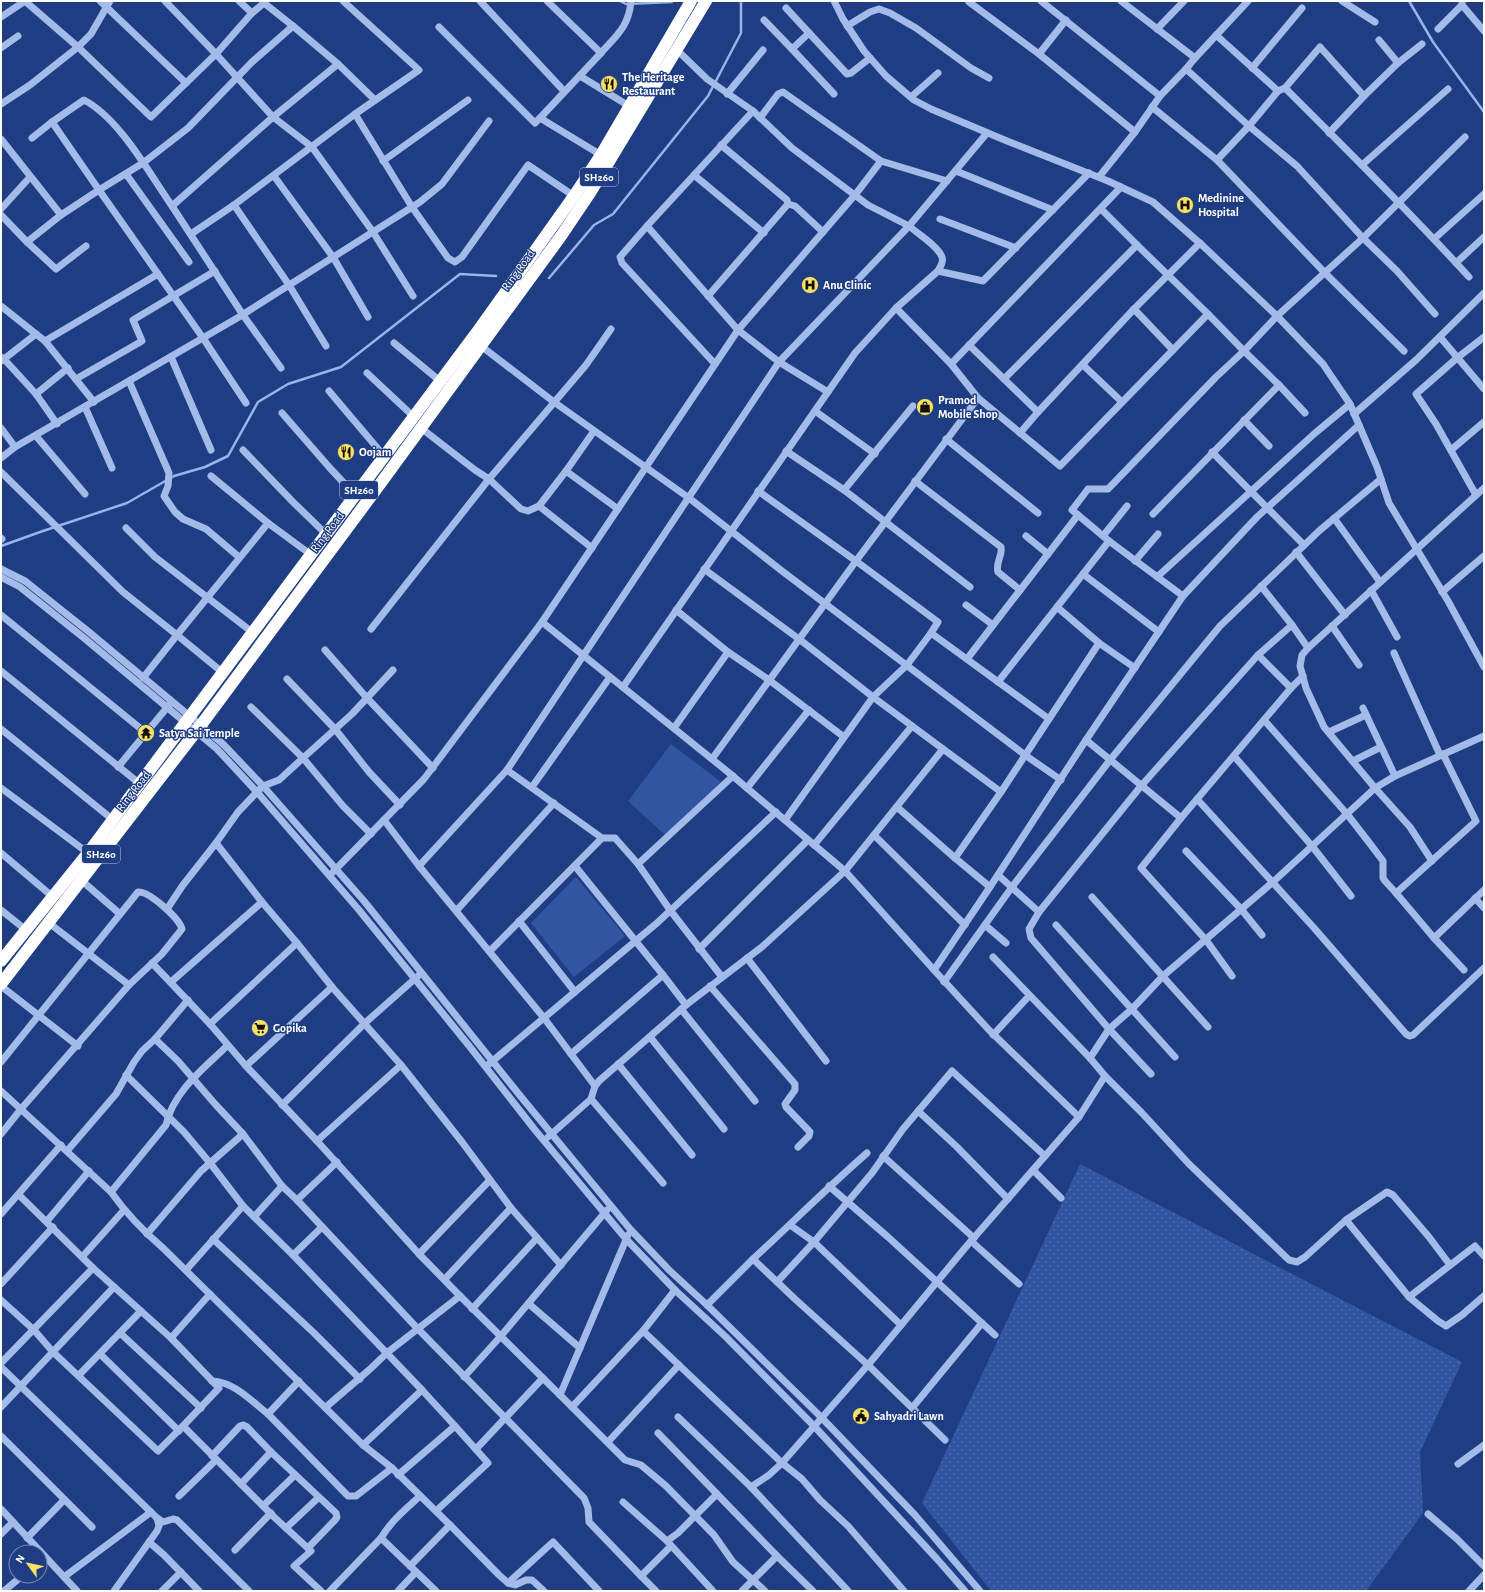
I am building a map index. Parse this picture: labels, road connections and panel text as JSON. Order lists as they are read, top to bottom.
{
  "streets": {
    "highway": ["SH260", "Ring Road"]
  },
  "places": {
    "restaurant": ["The Heritage Restaurant", "Oojam"],
    "hospital": ["Medinine Hospital", "Anu Clinic"],
    "shop": ["Pramod Mobile Shop"],
    "temple": ["Satya Sai Temple"],
    "supermarket": ["Gopika"],
    "public building": ["Sahyadri Lawn"]
  },
  "north": "top left"
}
